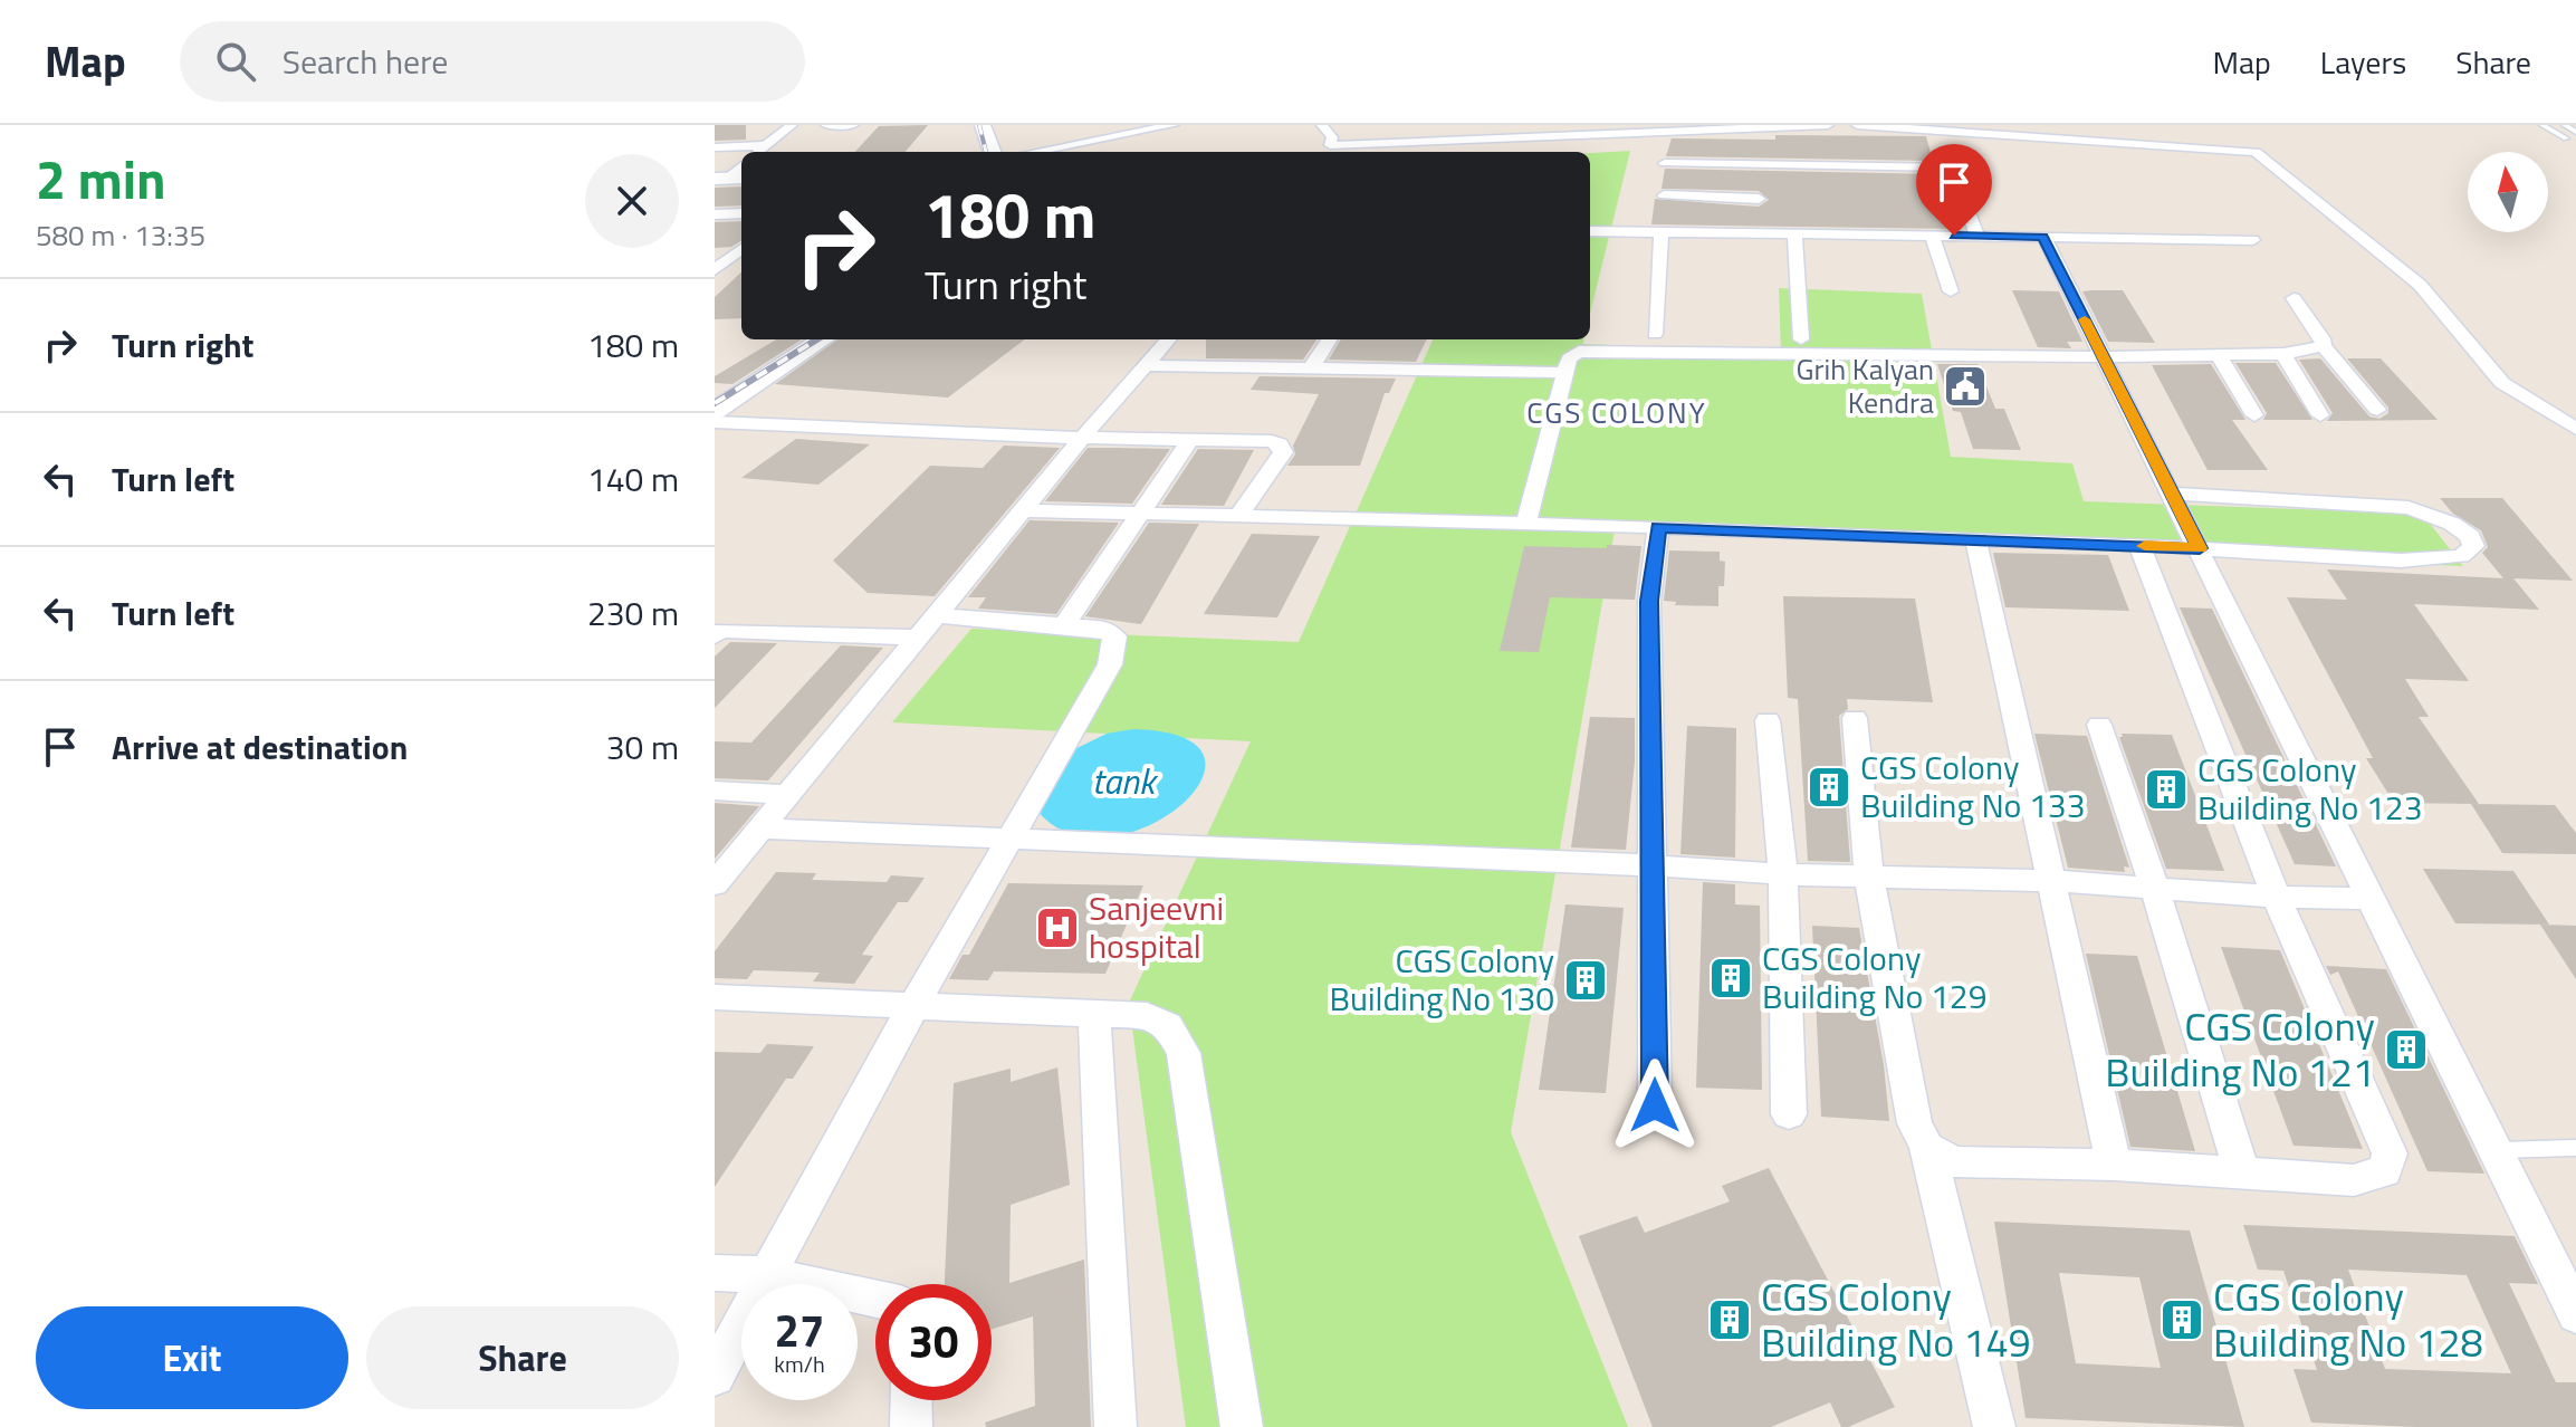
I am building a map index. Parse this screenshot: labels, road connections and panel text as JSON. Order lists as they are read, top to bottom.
{
  "districts": ["CGS COLONY"],
  "water": ["tank"],
  "places": {
    "public building": ["Grih Kalyan Kendra"],
    "building": [
      "CGS Colony Building No 133",
      "CGS Colony Building No 123",
      "CGS Colony Building No 129",
      "CGS Colony Building No 130",
      "CGS Colony Building No 121",
      "CGS Colony Building No 149",
      "CGS Colony Building No 128"
    ],
    "hospital": ["Sanjeevni hospital"]
  },
  "north": "top",
  "page": {
    "header": "Map",
    "search": "Search here",
    "nav": ["Map", "Layers", "Share"],
    "heading": ["2 min", "580 m · 13:35"],
    "turn": ["180 m", "Turn right"],
    "list": [
      {
        "name": "Turn right",
        "value": "180 m"
      },
      {
        "name": "Turn left",
        "value": "140 m"
      },
      {
        "name": "Turn left",
        "value": "230 m"
      },
      {
        "name": "Arrive at destination",
        "value": "30 m"
      }
    ],
    "speed": "27 km/h",
    "limit": "30",
    "buttons": ["Exit", "Share"]
  }
}
